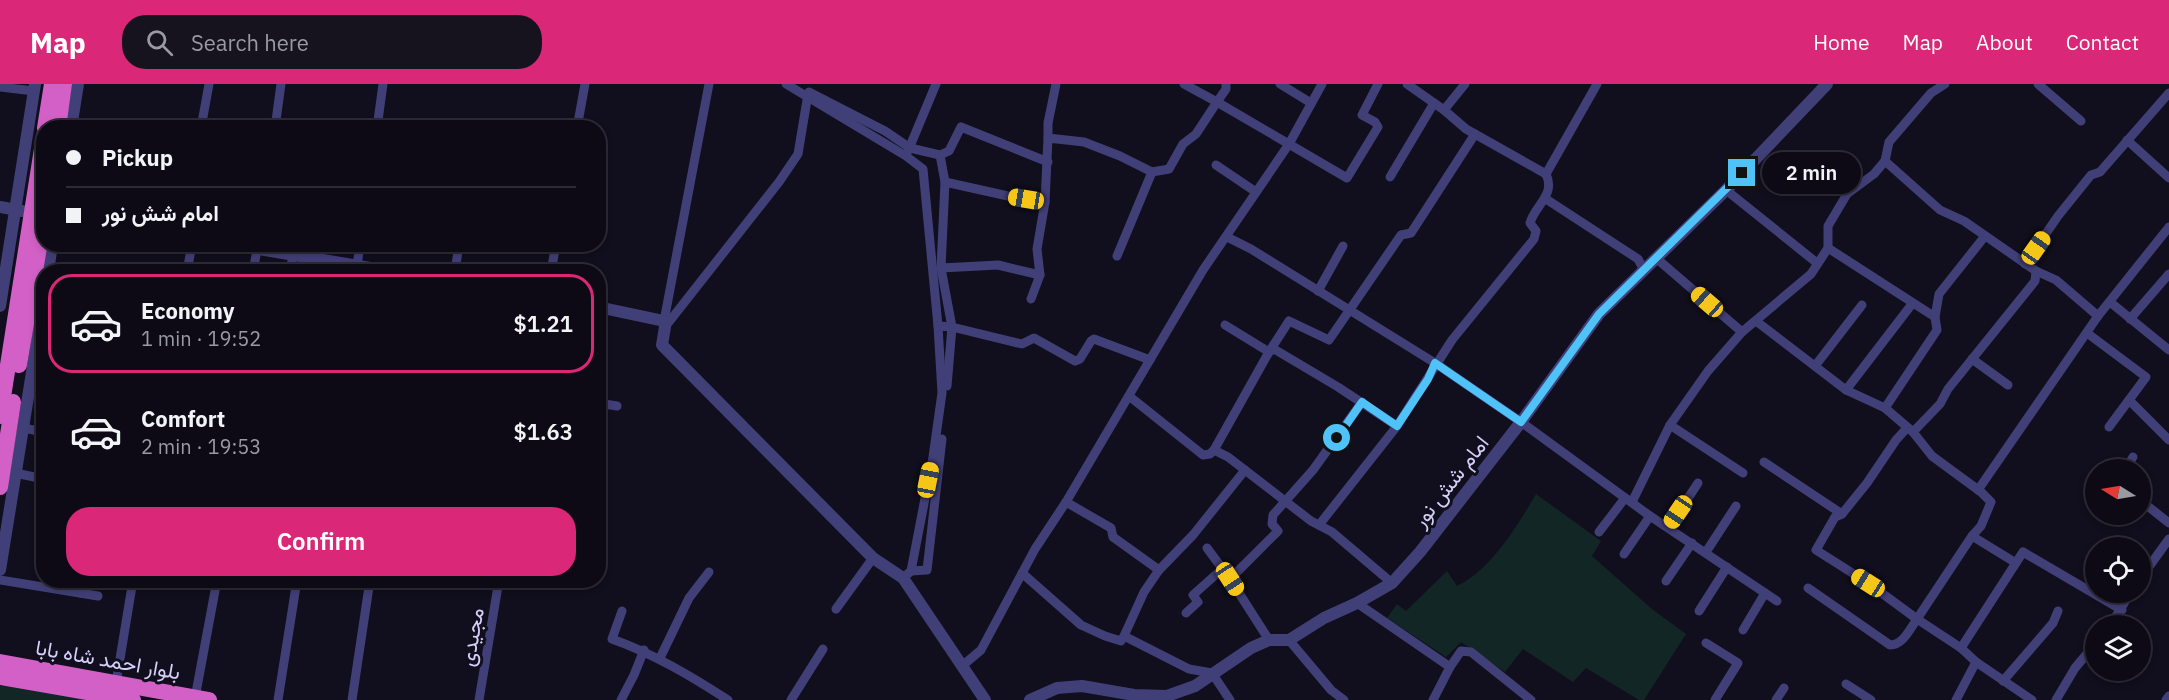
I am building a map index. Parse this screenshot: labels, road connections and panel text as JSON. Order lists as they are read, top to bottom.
{
  "streets": {
    "highway": ["بلوار احمد شاه بابا"],
    "street": ["امام شش نور", "مجیدی"]
  },
  "north": "left",
  "page": {
    "header": "Map",
    "search": "Search here",
    "nav": [
      "Home",
      "Map",
      "About",
      "Contact"
    ],
    "banner": ["Pickup", "امام شش نور"],
    "bubble": "2 min",
    "list": [
      {
        "name": "Economy",
        "note": "1 min · 19:52",
        "value": "$1.21"
      },
      {
        "name": "Comfort",
        "note": "2 min · 19:53",
        "value": "$1.63"
      }
    ],
    "buttons": "Confirm"
  }
}
